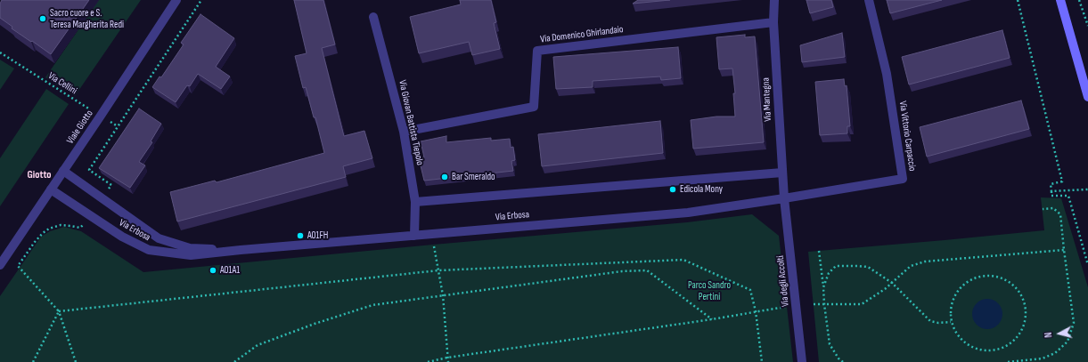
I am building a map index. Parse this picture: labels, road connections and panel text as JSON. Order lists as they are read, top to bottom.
{
  "streets": {
    "street": [
      "Via Domenico Ghirlandaio",
      "Via Mantegna",
      "Via Giovan Battista Tiepolo",
      "Viale Giotto",
      "Via Vittorio Carpaccio",
      "Via Erbosa",
      "Via degli Accolti"
    ],
    "path": ["Via Cellini"]
  },
  "crossings": [
    ["Via Domenico Ghirlandaio", "Via Mantegna"],
    ["Via Domenico Ghirlandaio", "Via Giovan Battista Tiepolo"],
    ["Via Cellini", "Viale Giotto"],
    ["Via Mantegna", "Via Vittorio Carpaccio"],
    ["Via Mantegna", "Via Erbosa"],
    ["Via Mantegna", "Via degli Accolti"],
    ["Via Giovan Battista Tiepolo", "Via Erbosa"],
    ["Viale Giotto", "Via Erbosa"],
    ["Via Vittorio Carpaccio", "Via Erbosa"],
    ["Via Vittorio Carpaccio", "Via degli Accolti"],
    ["Via Erbosa", "Via degli Accolti"]
  ],
  "districts": ["Giotto"],
  "parks": ["Parco Sandro Pertini"],
  "places": [
    "Sacro cuore e S. Teresa Margherita Redi",
    "Bar Smeraldo",
    "Edicola Mony",
    "A01FH",
    "A01A1"
  ],
  "north": "left"
}
